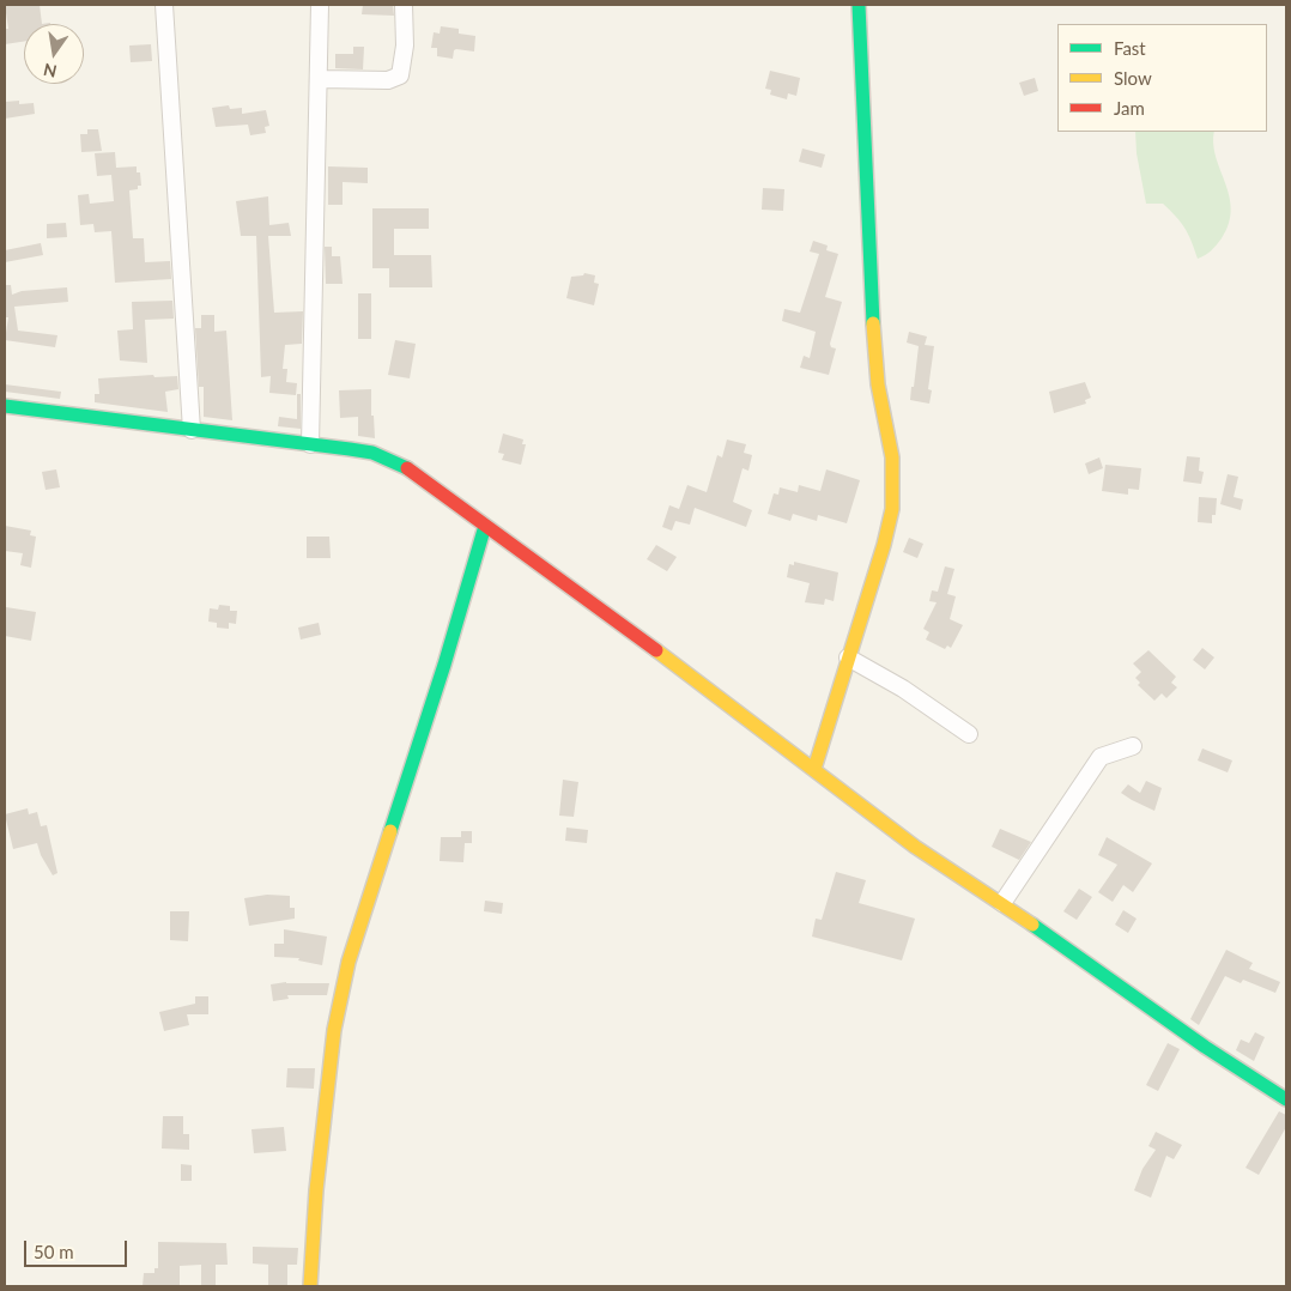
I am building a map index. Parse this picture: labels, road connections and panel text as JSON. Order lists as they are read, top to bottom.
{
  "legend": ["Fast", "Slow", "Jam"],
  "scale_bar": "50 m",
  "north": "bottom"
}
